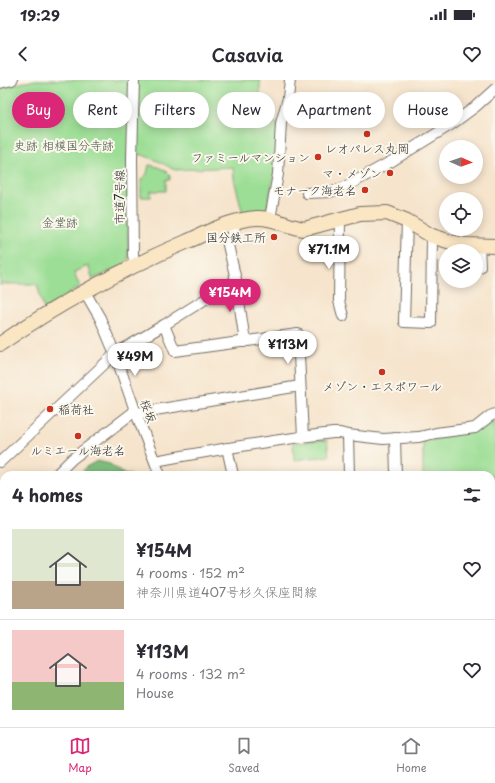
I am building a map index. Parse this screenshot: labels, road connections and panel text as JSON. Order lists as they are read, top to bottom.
{
  "streets": {
    "street": ["市道7号線", "桜坂"]
  },
  "parks": ["史跡 相模国分寺跡", "金堂跡"],
  "places": [
    "レオパレス丸岡",
    "ファミールマンション",
    "マ・メゾン",
    "モナーク海老名",
    "国分鉄工所",
    "メゾン・エスポワール",
    "稲荷社",
    "ルミエール海老名"
  ],
  "north": "right",
  "page": {
    "status": "19:29",
    "header": "Casavia",
    "chip": [
      "Buy",
      "Rent",
      "Filters",
      "New",
      "Apartment",
      "House"
    ],
    "price": [
      "¥71.1M",
      "¥154M",
      "¥113M",
      "¥49M"
    ],
    "heading": "4 homes",
    "list": [
      {
        "name": "¥154M",
        "note": "4 rooms · 152 m² · 神奈川県道407号杉久保座間線"
      },
      {
        "name": "¥113M",
        "note": "4 rooms · 132 m² · House"
      }
    ],
    "tabs": ["Map", "Saved", "Home"]
  }
}
